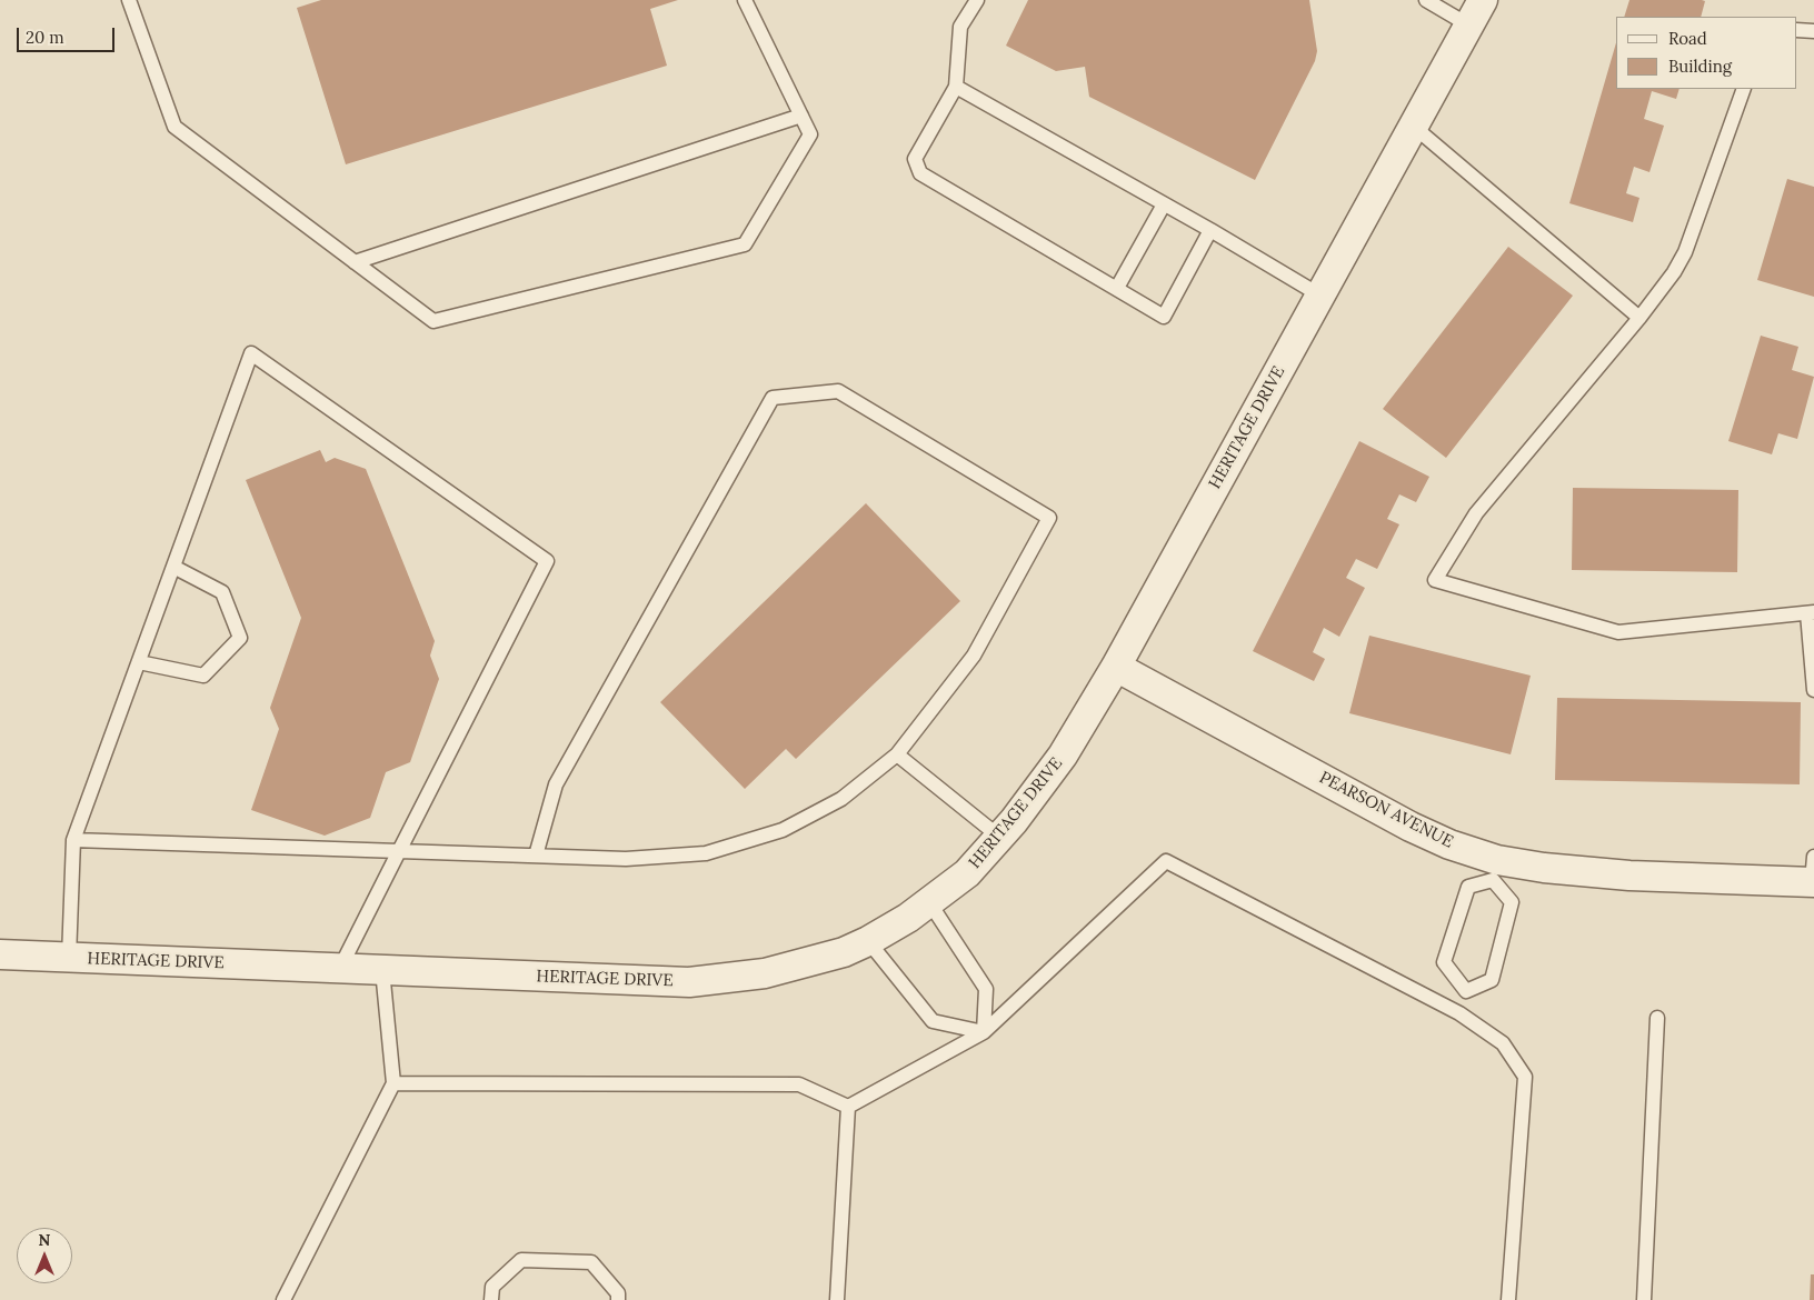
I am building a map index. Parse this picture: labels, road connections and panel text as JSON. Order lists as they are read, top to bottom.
{
  "streets": {
    "street": ["HERITAGE DRIVE", "PEARSON AVENUE"]
  },
  "crossings": [
    ["HERITAGE DRIVE", "PEARSON AVENUE"]
  ],
  "legend": ["Road", "Building"],
  "scale_bar": "20 m",
  "north": "top"
}
